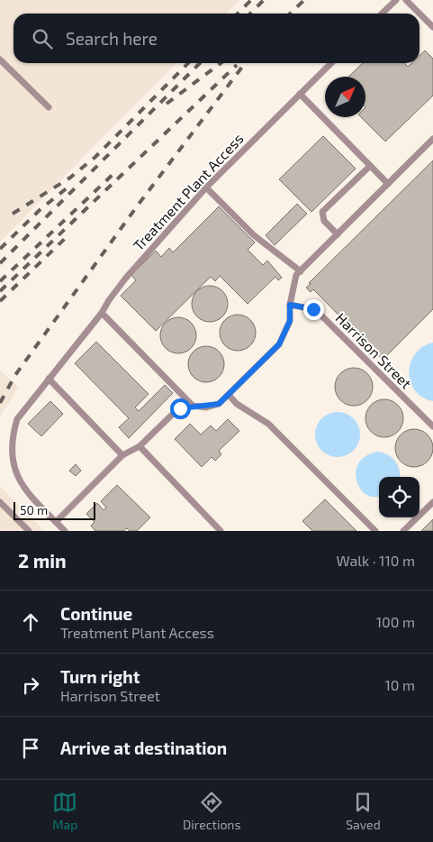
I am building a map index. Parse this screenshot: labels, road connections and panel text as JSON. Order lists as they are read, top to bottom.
{
  "streets": {
    "lane": ["Treatment Plant Access", "Harrison Street"]
  },
  "scale_bar": "50 m",
  "north": "top right",
  "page": {
    "search": "Search here",
    "scale": "50 m",
    "heading": ["2 min", "Walk · 110 m"],
    "list": [
      ["Continue", "Treatment Plant Access", "100 m"],
      ["Turn right", "Harrison Street", "10 m"],
      "Arrive at destination"
    ],
    "nav": ["Map", "Directions", "Saved"]
  }
}
